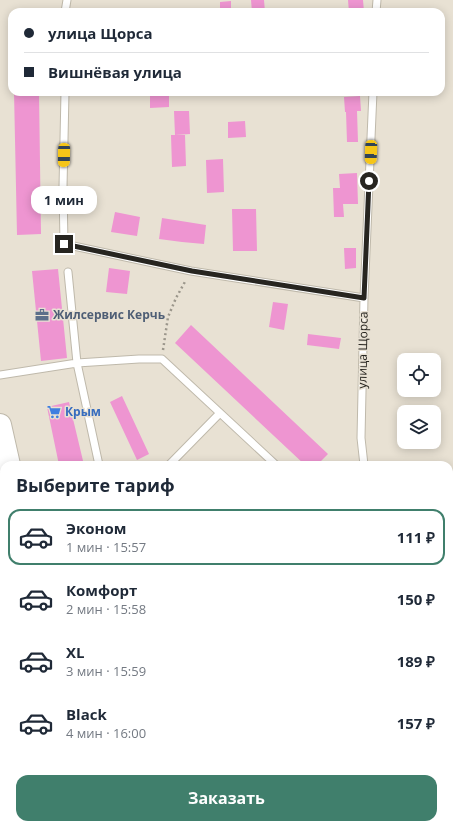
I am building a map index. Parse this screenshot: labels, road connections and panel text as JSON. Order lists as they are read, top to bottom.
{
  "streets": {
    "lane": ["улица Щорса"]
  },
  "places": {
    "office": ["Жилсервис Керчь"],
    "supermarket": ["Крым"]
  },
  "page": {
    "banner": ["улица Щорса", "Вишнёвая улица"],
    "bubble": "1 мин",
    "heading": "Выберите тариф",
    "list": [
      {
        "name": "Эконом",
        "note": "1 мин · 15:57",
        "value": "111 ₽"
      },
      {
        "name": "Комфорт",
        "note": "2 мин · 15:58",
        "value": "150 ₽"
      },
      {
        "name": "XL",
        "note": "3 мин · 15:59",
        "value": "189 ₽"
      },
      {
        "name": "Black",
        "note": "4 мин · 16:00",
        "value": "157 ₽"
      }
    ],
    "buttons": "Заказать"
  }
}
